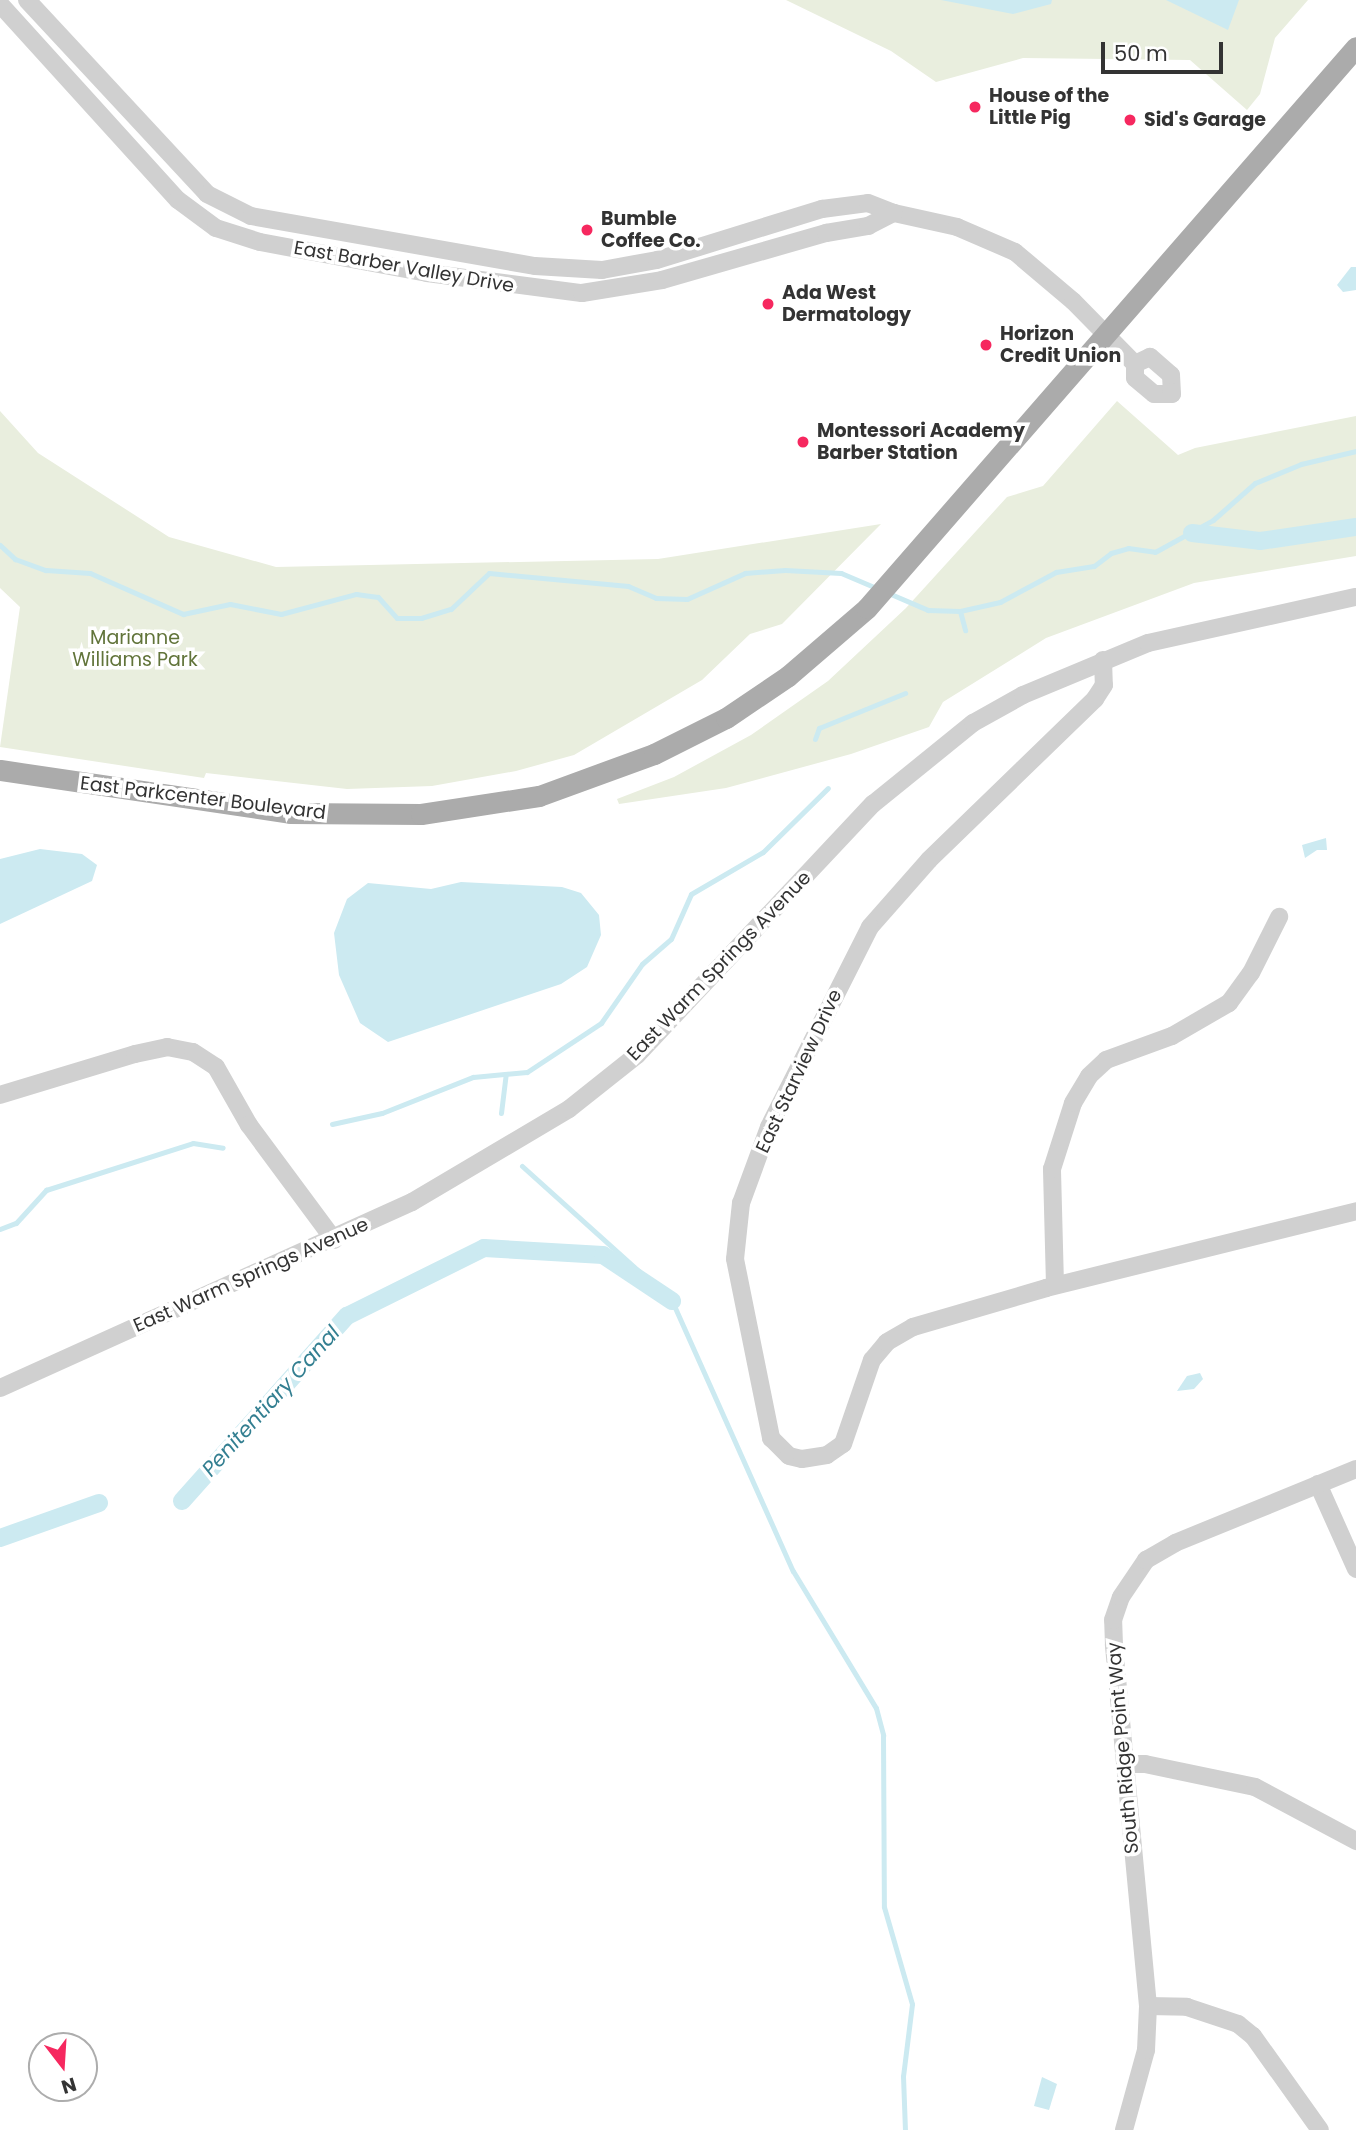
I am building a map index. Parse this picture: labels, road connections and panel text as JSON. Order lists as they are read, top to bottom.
{
  "streets": {
    "main road": ["East Parkcenter Boulevard"],
    "street": [
      "East Barber Valley Drive",
      "East Warm Springs Avenue",
      "East Starview Drive",
      "South Ridge Point Way"
    ]
  },
  "crossings": [
    ["East Barber Valley Drive", "East Parkcenter Boulevard"],
    ["East Warm Springs Avenue", "East Starview Drive"]
  ],
  "water": ["Penitentiary Canal"],
  "parks": ["Marianne Williams Park"],
  "places": [
    "House of the Little Pig",
    "Sid's Garage",
    "Bumble Coffee Co.",
    "Ada West Dermatology",
    "Horizon Credit Union",
    "Montessori Academy Barber Station"
  ],
  "scale_bar": "50 m",
  "north": "bottom"
}
